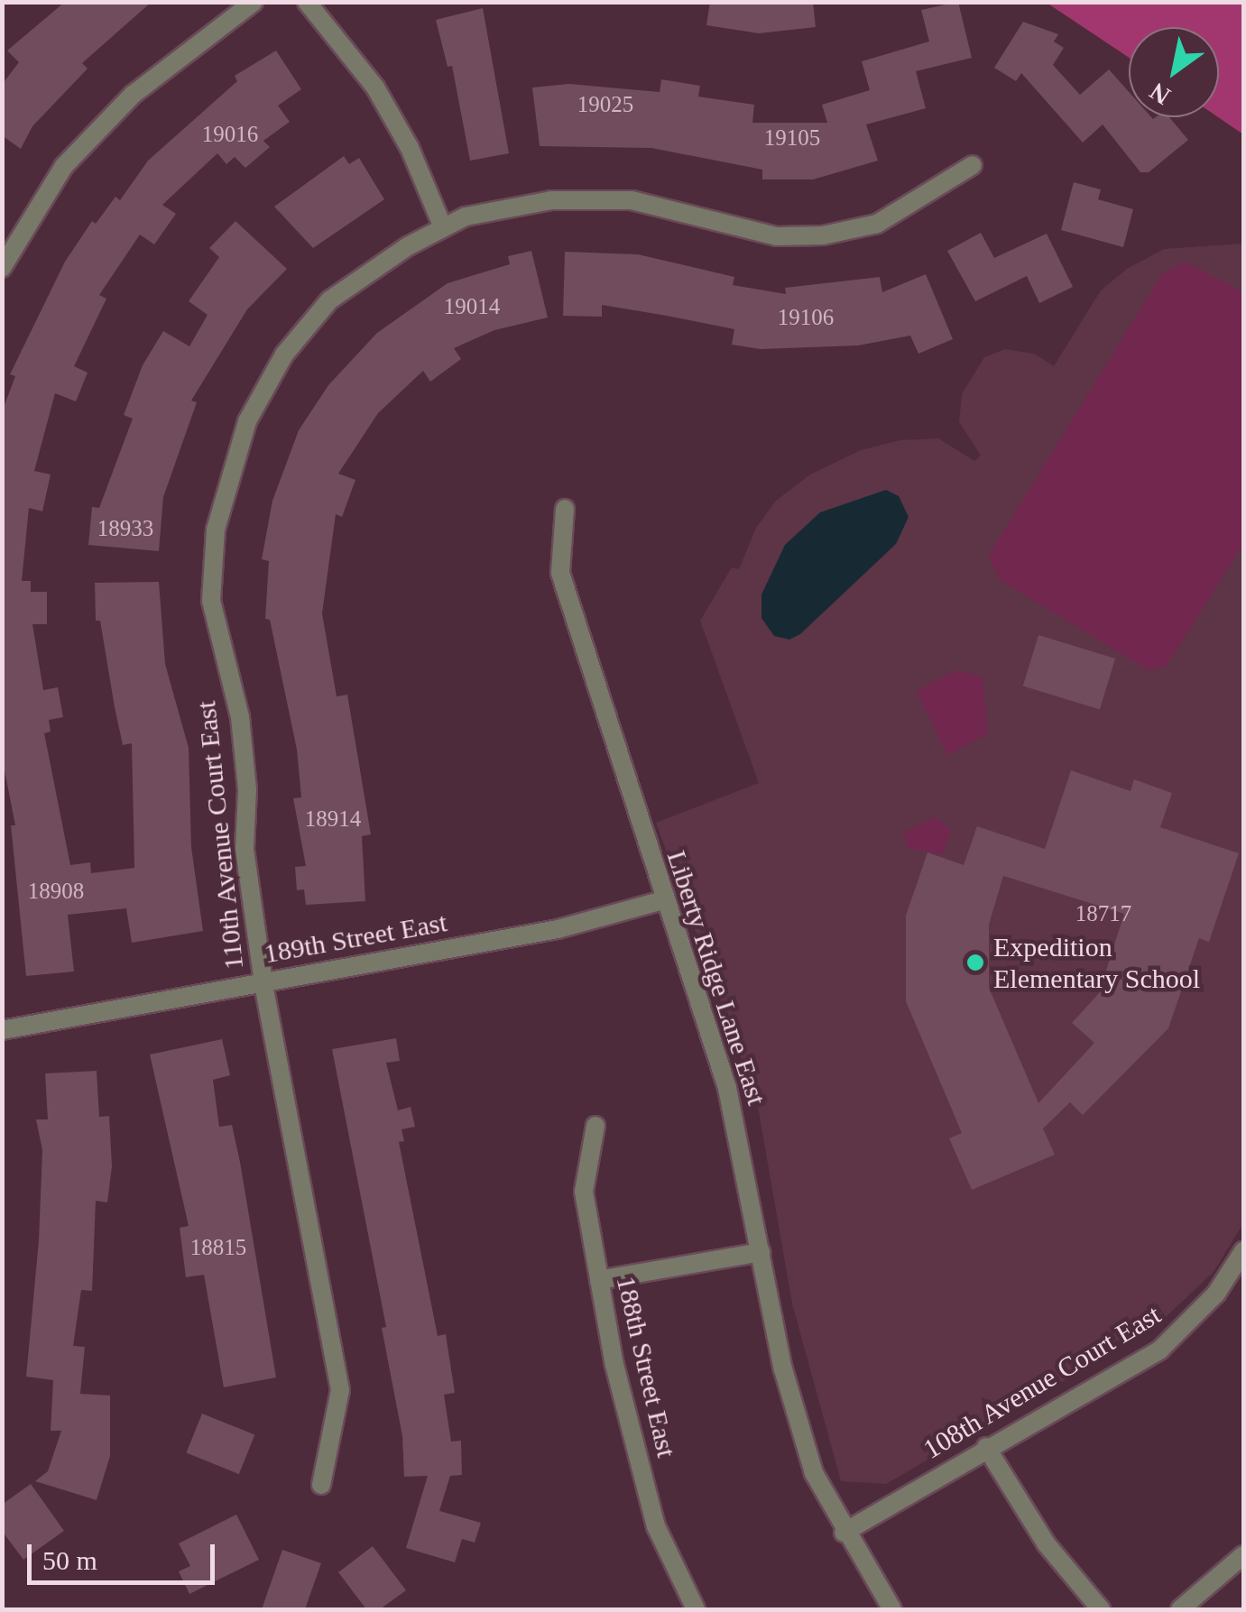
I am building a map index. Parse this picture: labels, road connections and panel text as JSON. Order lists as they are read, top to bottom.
{
  "streets": {
    "street": [
      "110th Avenue Court East",
      "189th Street East",
      "Liberty Ridge Lane East",
      "188th Street East",
      "108th Avenue Court East"
    ]
  },
  "crossings": [
    ["110th Avenue Court East", "189th Street East"],
    ["189th Street East", "Liberty Ridge Lane East"],
    ["Liberty Ridge Lane East", "108th Avenue Court East"]
  ],
  "places": ["Expedition Elementary School"],
  "house_numbers": [
    "19025",
    "19016",
    "19105",
    "19014",
    "19106",
    "18933",
    "18914",
    "18908",
    "18717",
    "18815"
  ],
  "scale_bar": "50 m",
  "north": "bottom left"
}
